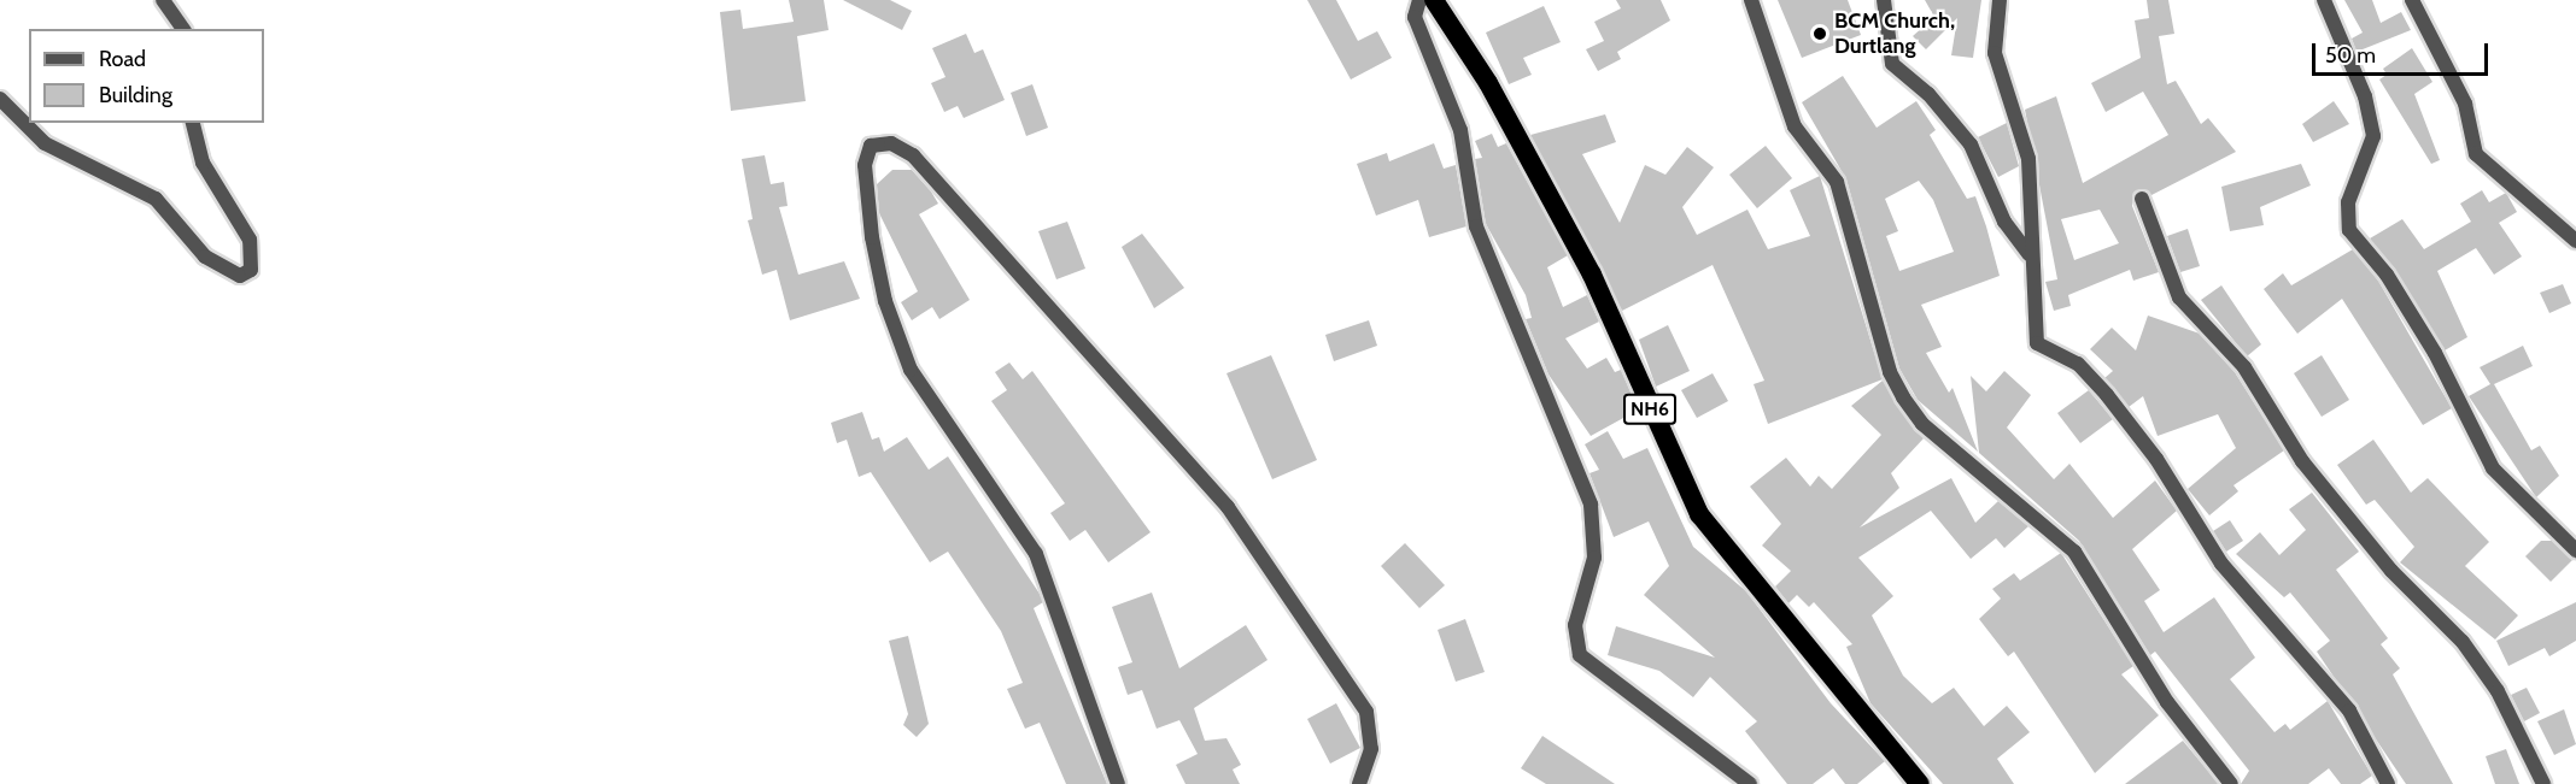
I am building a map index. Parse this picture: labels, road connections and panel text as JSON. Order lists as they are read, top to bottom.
{
  "streets": {
    "highway": ["NH6"]
  },
  "places": ["BCM Church, Durtlang"],
  "legend": ["Road", "Building"],
  "scale_bar": "50 m"
}
